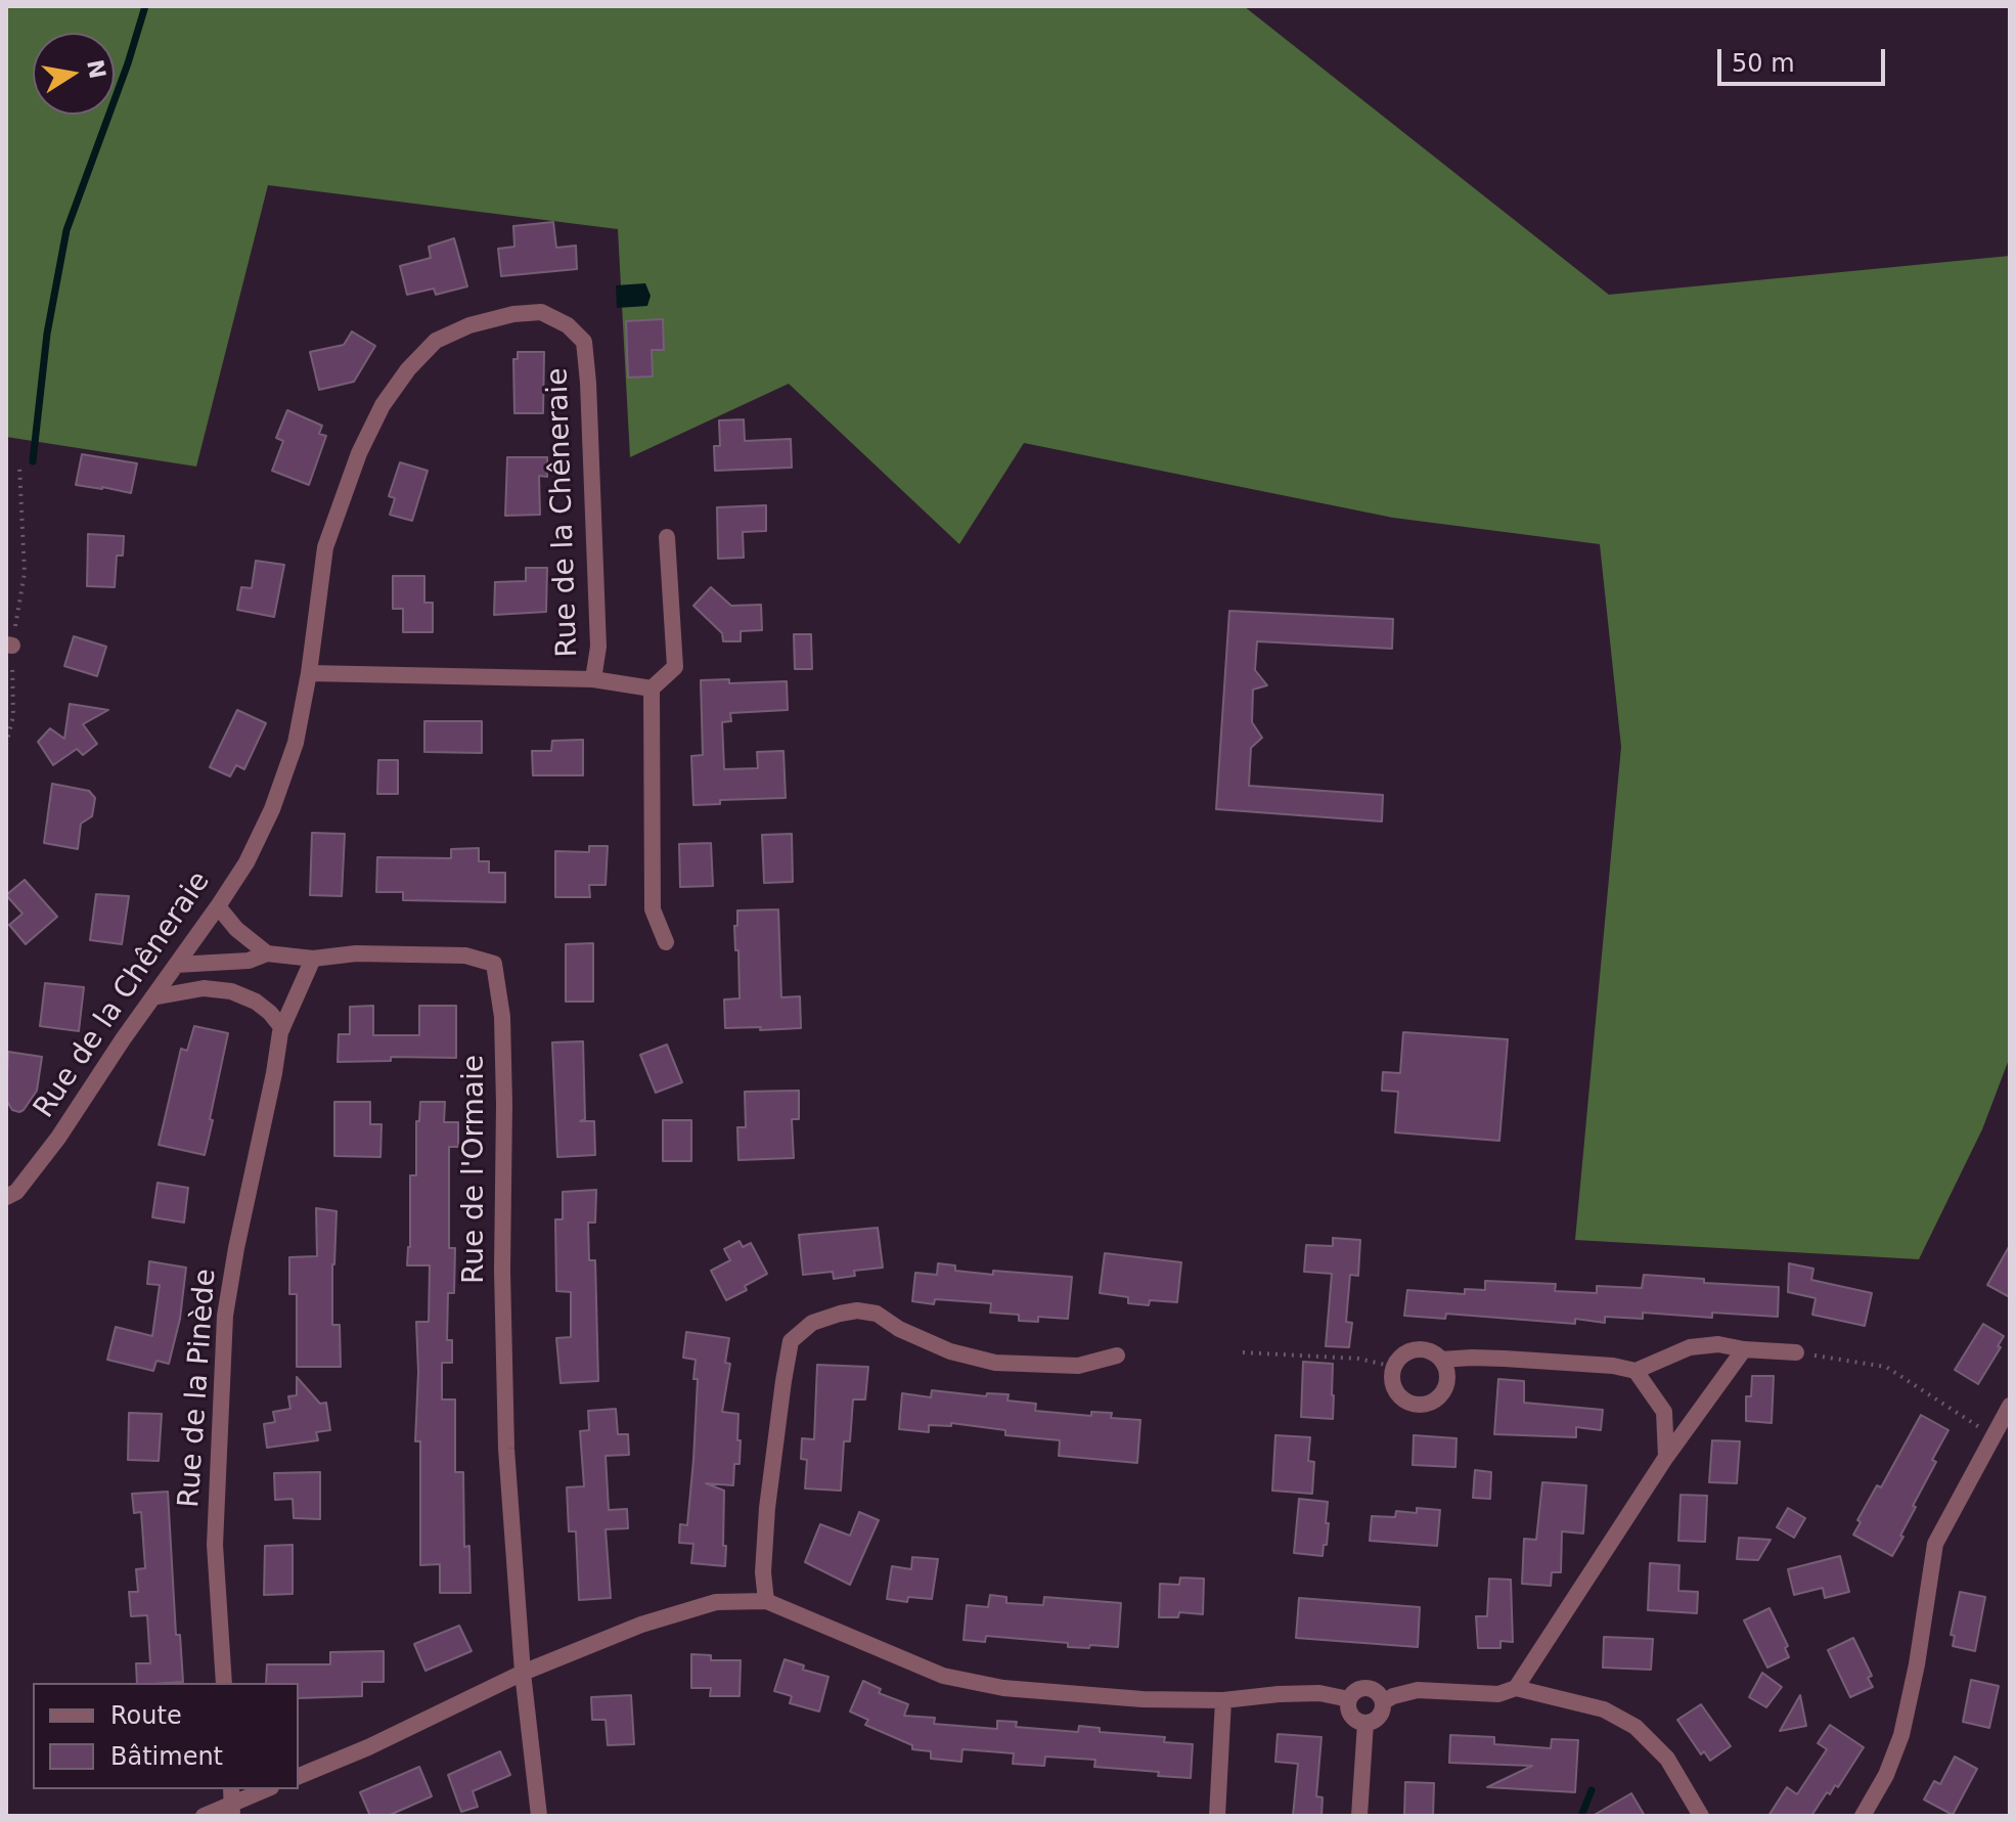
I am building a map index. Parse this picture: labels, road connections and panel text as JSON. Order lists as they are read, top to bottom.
{
  "streets": {
    "street": ["Rue de la Chêneraie", "Rue de l'Ormaie", "Rue de la Pinède"]
  },
  "crossings": [
    ["Rue de l'Ormaie", "Rue de la Pinède"]
  ],
  "legend": ["Route", "Bâtiment"],
  "scale_bar": "50 m",
  "north": "right"
}
